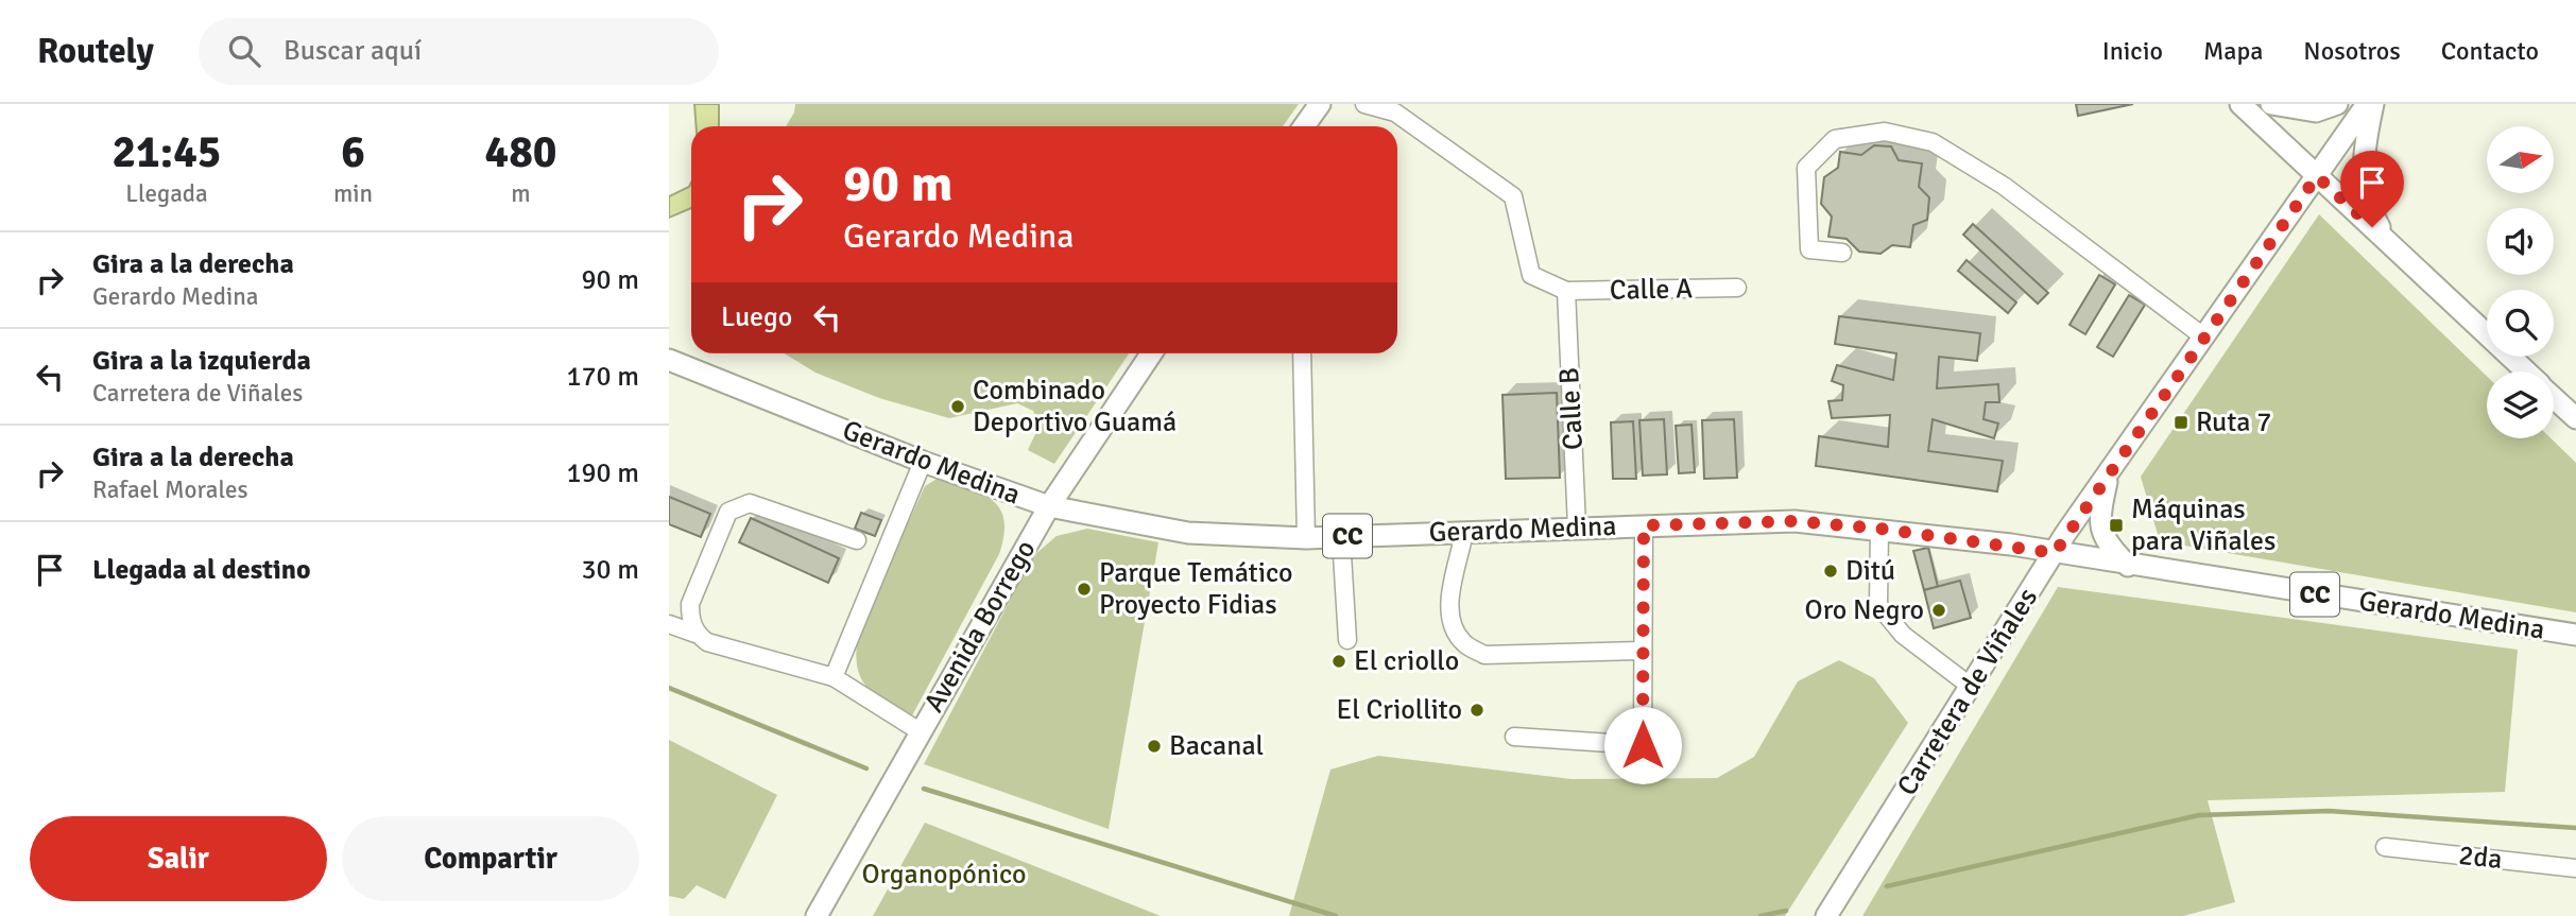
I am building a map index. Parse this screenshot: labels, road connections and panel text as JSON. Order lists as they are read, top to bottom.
{
  "streets": {
    "main road": [
      "Gerardo Medina",
      "CC",
      "Avenida Borrego",
      "Carretera de Viñales"
    ],
    "street": ["Calle A", "Calle B", "2da"]
  },
  "crossings": [
    ["Calle A", "Calle B"],
    ["Calle B", "Gerardo Medina"],
    ["Gerardo Medina", "Avenida Borrego"],
    ["Gerardo Medina", "Carretera de Viñales"]
  ],
  "parks": ["Organopónico"],
  "places": {
    "other": [
      "Combinado Deportivo Guamá",
      "Ditú",
      "Parque Temático Proyecto Fidias",
      "Oro Negro",
      "El criollo",
      "El Criollito",
      "Bacanal"
    ],
    "transit": ["Ruta 7", "Máquinas para Viñales"]
  },
  "north": "right",
  "page": {
    "header": "Routely",
    "search": "Buscar aquí",
    "nav": [
      "Inicio",
      "Mapa",
      "Nosotros",
      "Contacto"
    ],
    "eta": [
      "21:45",
      "Llegada",
      "6",
      "min",
      "480",
      "m"
    ],
    "turn": ["90 m", "Gerardo Medina"],
    "list": [
      {
        "name": "Gira a la derecha",
        "note": "Gerardo Medina",
        "value": "90 m"
      },
      {
        "name": "Gira a la izquierda",
        "note": "Carretera de Viñales",
        "value": "170 m"
      },
      {
        "name": "Gira a la derecha",
        "note": "Rafael Morales",
        "value": "190 m"
      },
      {
        "name": "Llegada al destino",
        "value": "30 m"
      }
    ],
    "then": "Luego",
    "buttons": ["Salir", "Compartir"]
  }
}
